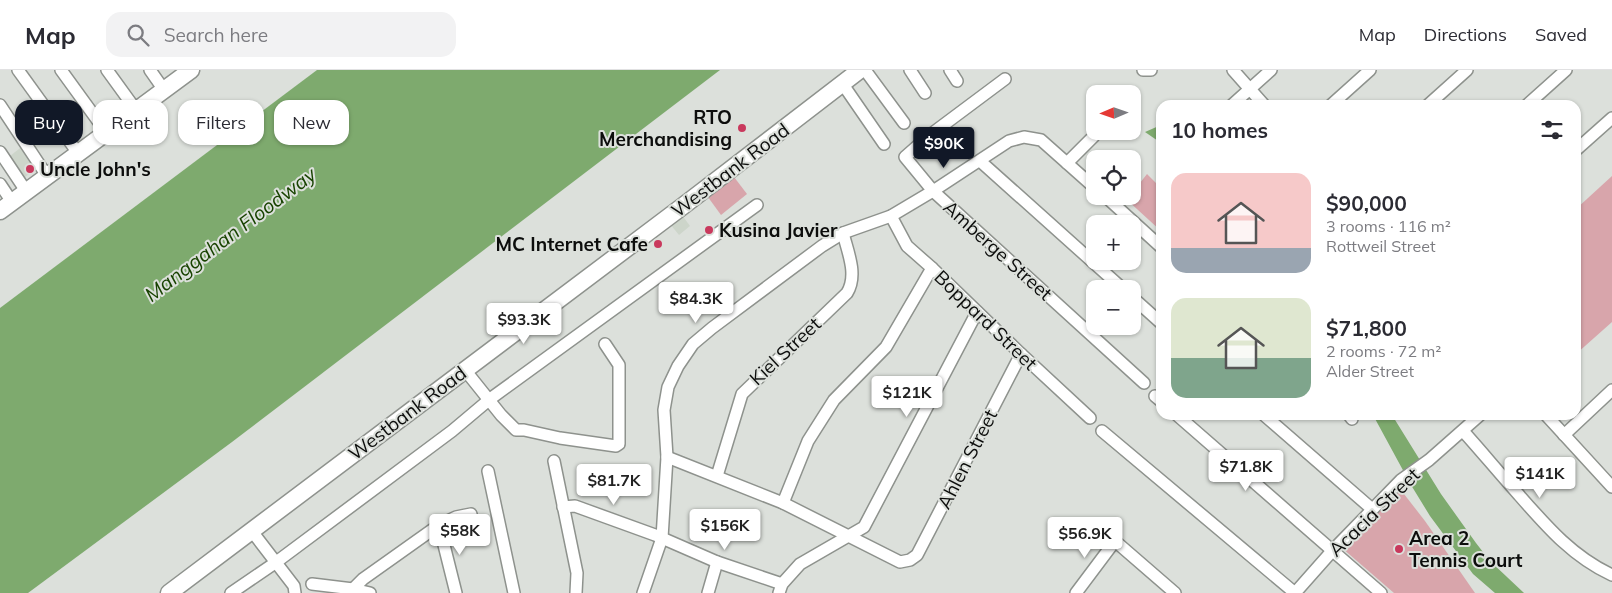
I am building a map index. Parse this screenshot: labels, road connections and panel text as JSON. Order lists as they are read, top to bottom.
{
  "streets": {
    "street": [
      "Westbank Road",
      "Amberge Street",
      "Boppard Street",
      "Kiel Street",
      "Ahlen Street",
      "Acacia Street"
    ]
  },
  "crossings": [
    ["Boppard Street", "Ahlen Street"]
  ],
  "water": ["Manggahan Floodway"],
  "places": [
    "RTO Merchandising",
    "Uncle John's",
    "Kusina Javier",
    "MC Internet Cafe",
    "Area 2 Tennis Court"
  ],
  "north": "left",
  "page": {
    "header": "Map",
    "search": "Search here",
    "nav": ["Map", "Directions", "Saved"],
    "map_buttons": ["+", "−"],
    "chip": [
      "Buy",
      "Rent",
      "Filters",
      "New"
    ],
    "heading": "10 homes",
    "price": [
      "$90K",
      "$84.3K",
      "$93.3K",
      "$121K",
      "$71.8K",
      "$141K",
      "$81.7K",
      "$156K",
      "$58K",
      "$56.9K"
    ],
    "list": [
      {
        "name": "$90,000",
        "note": "3 rooms · 116 m² · Rottweil Street"
      },
      {
        "name": "$71,800",
        "note": "2 rooms · 72 m² · Alder Street"
      }
    ]
  }
}
